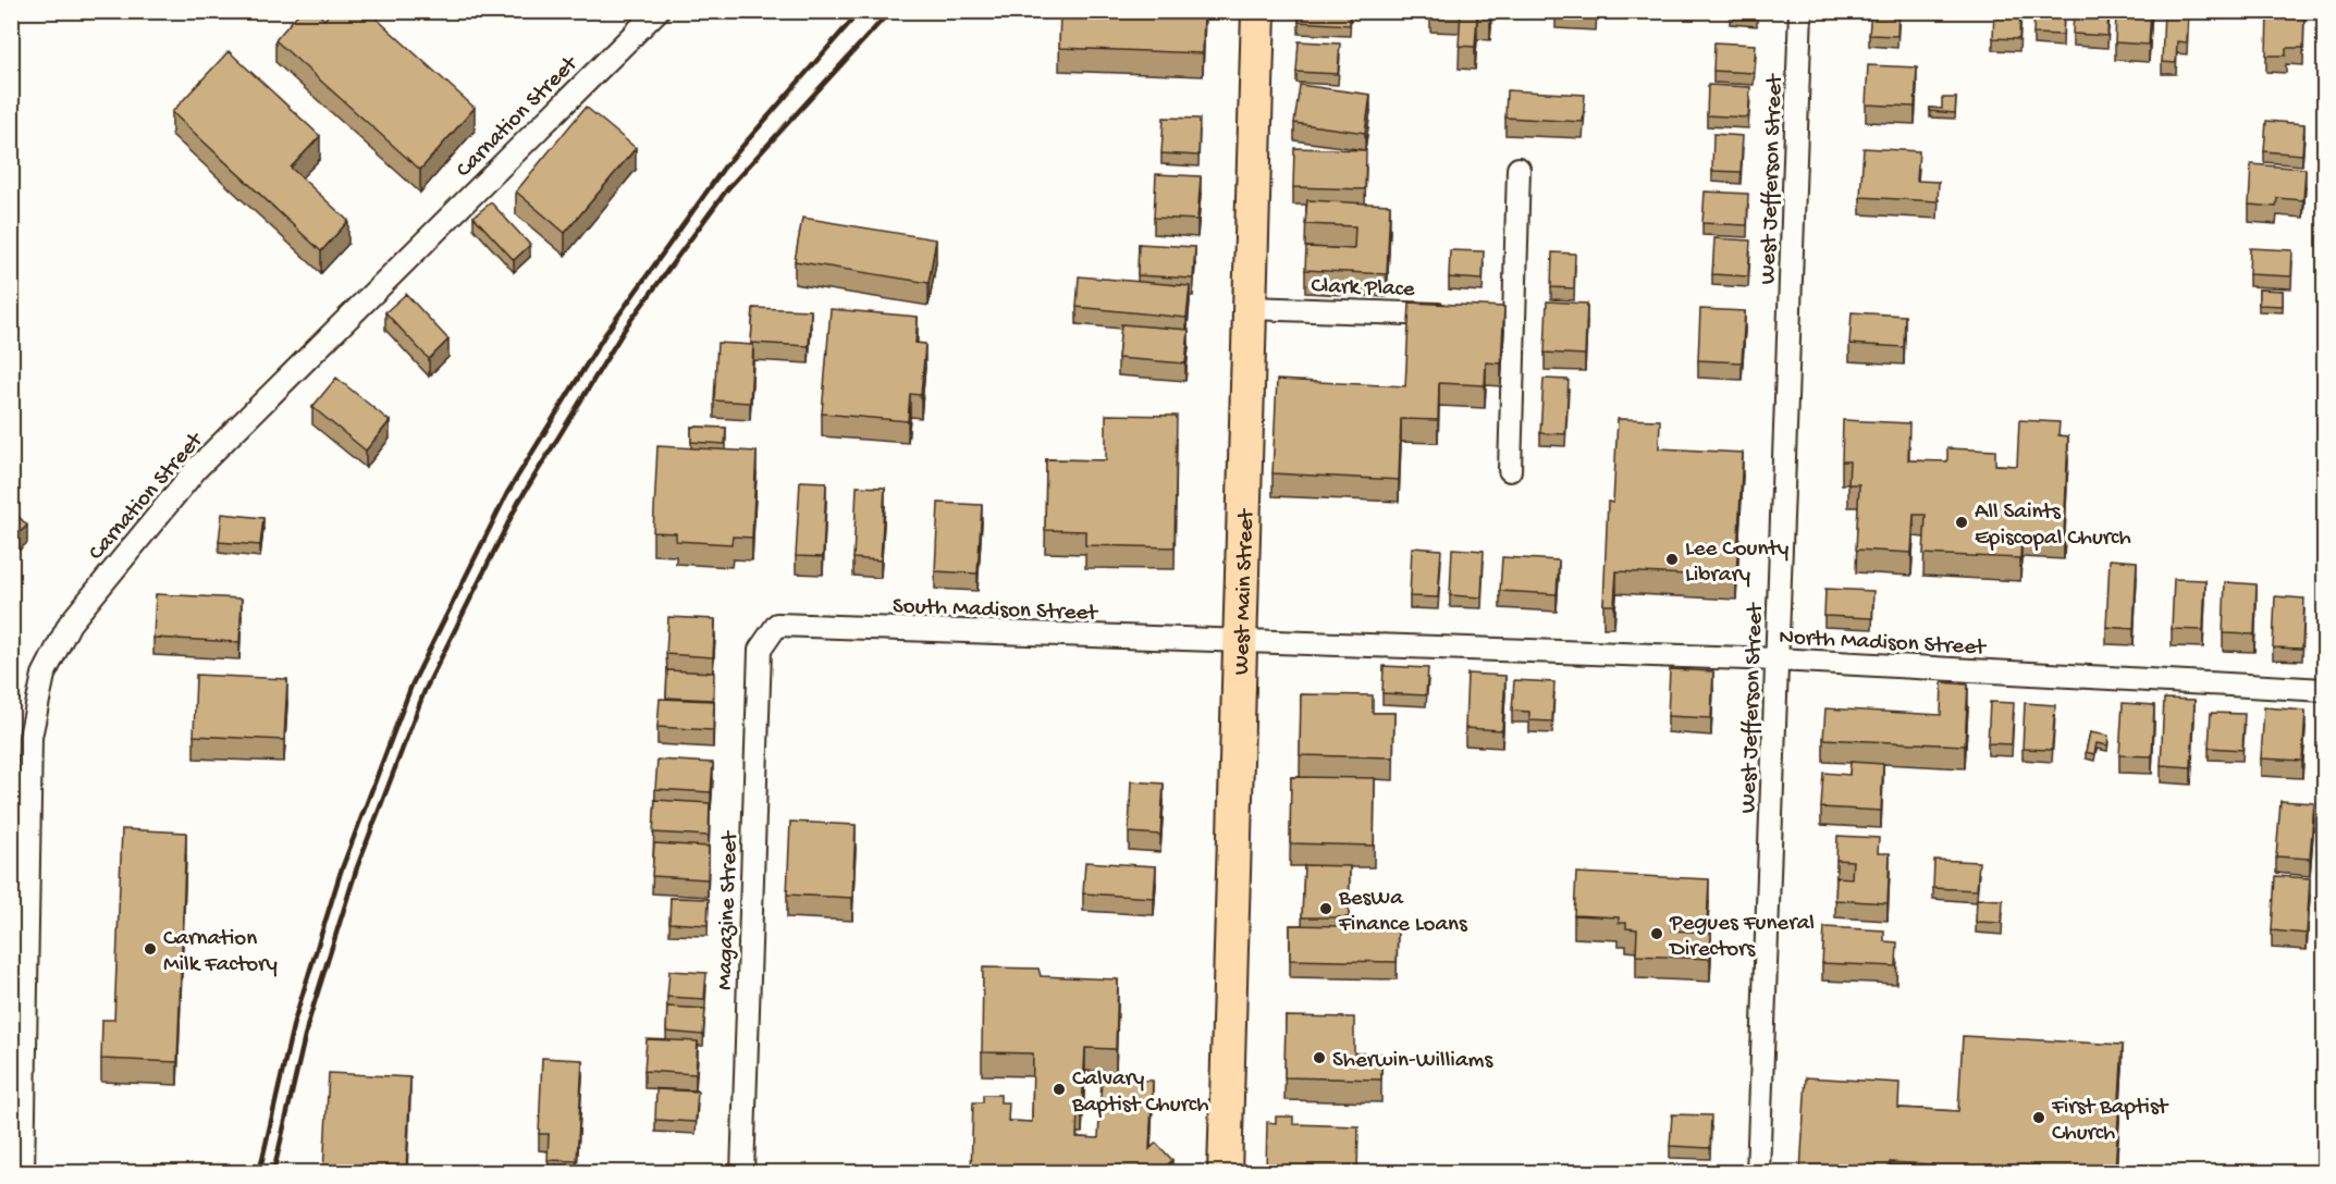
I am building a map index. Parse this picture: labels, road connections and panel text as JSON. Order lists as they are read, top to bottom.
{
  "streets": {
    "main road": ["West Main Street"],
    "street": [
      "Carnation Street",
      "West Jefferson Street",
      "Clark Place",
      "South Madison Street",
      "North Madison Street",
      "Magazine Street"
    ]
  },
  "crossings": [
    ["West Jefferson Street", "North Madison Street"],
    ["Clark Place", "West Main Street"],
    ["West Main Street", "South Madison Street"],
    ["West Main Street", "North Madison Street"],
    ["South Madison Street", "North Madison Street"],
    ["South Madison Street", "Magazine Street"]
  ],
  "places": [
    "All Saints Episcopal Church",
    "Lee County Library",
    "BesWa Finance Loans",
    "Pegues Funeral Directors",
    "Carnation Milk Factory",
    "Sherwin-Williams",
    "Calvary Baptist Church",
    "First Baptist Church"
  ]
}
